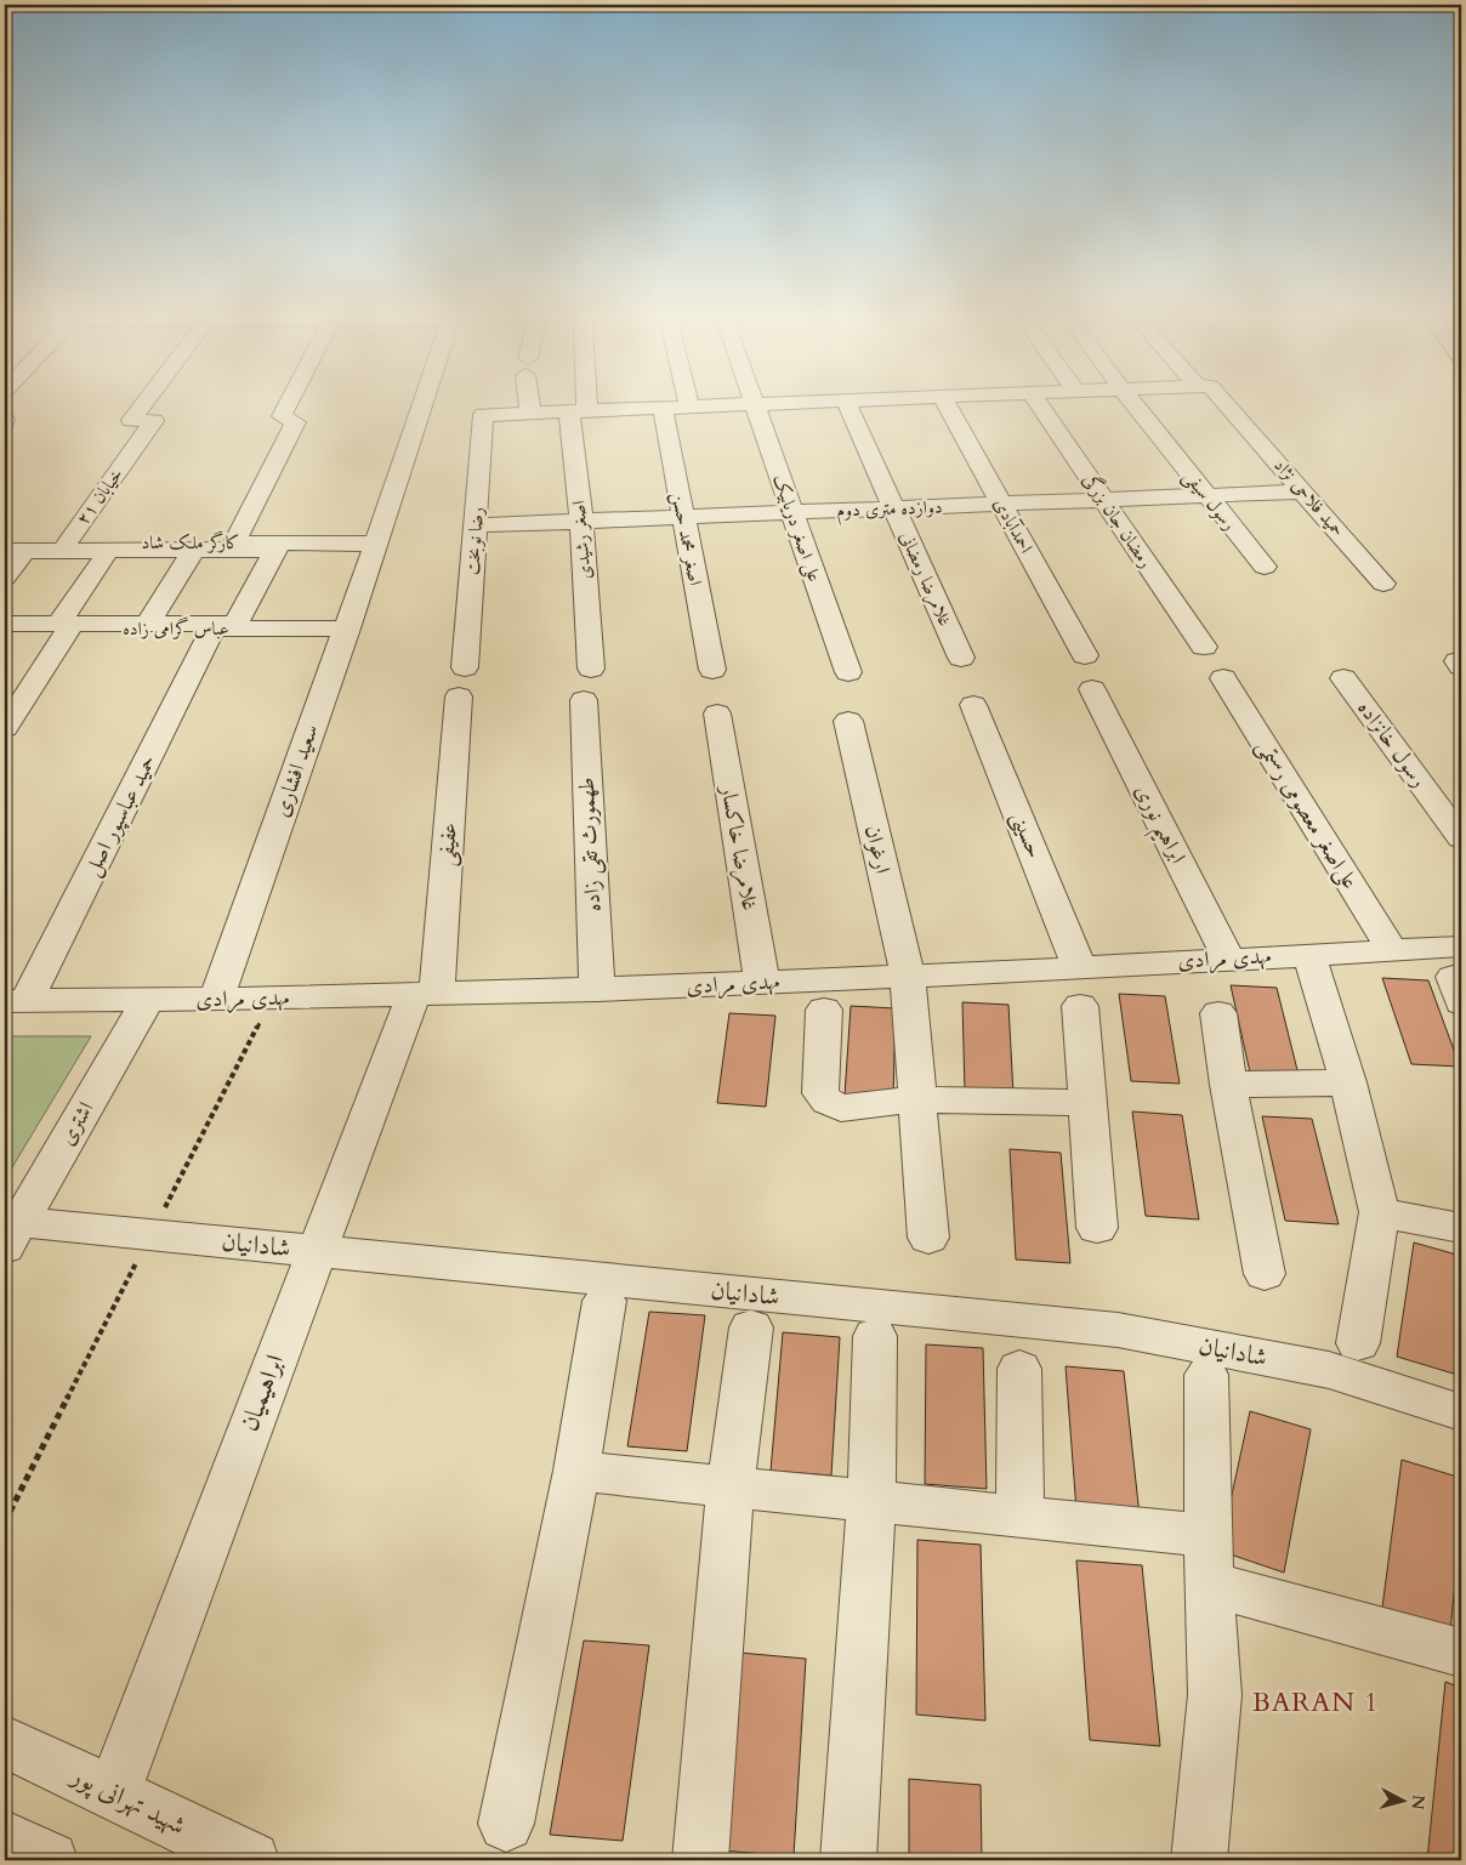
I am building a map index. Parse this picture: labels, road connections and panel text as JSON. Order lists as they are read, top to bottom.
{
  "streets": {
    "street": [
      "خیابان ۲۱",
      "حمید فلاحی نژاد",
      "رسول سیفی",
      "دوازده متری دوم",
      "رمضان جان بزرگی",
      "احمدآبادی",
      "علی اصغر دریابیک",
      "اصغر محمد حسن",
      "اصغر رشیدی",
      "رضا نوبخت",
      "کارگر ملک شاد",
      "غلامرضا رمضانی",
      "عباس گرامی زاده",
      "رسول خانزاده",
      "سعید افشاری",
      "علی‌اصغر معصومی رستمی",
      "حمید عباسپور اصل",
      "ابراهیم نوری",
      "حسینی",
      "عفیفی",
      "طهمورث تقی زاده",
      "غلامرضا خاکسار",
      "ارغوان",
      "مهدی مرادی",
      "اشتری",
      "شادانیان",
      "ابراهیمیان",
      "شهید تهرانی پور"
    ]
  },
  "crossings": [
    ["خیابان ۲۱", "کارگر ملک شاد"],
    ["حمید فلاحی نژاد", "دوازده متری دوم"],
    ["رسول سیفی", "دوازده متری دوم"],
    ["دوازده متری دوم", "رمضان جان بزرگی"],
    ["دوازده متری دوم", "احمدآبادی"],
    ["دوازده متری دوم", "علی اصغر دریابیک"],
    ["دوازده متری دوم", "اصغر محمد حسن"],
    ["دوازده متری دوم", "اصغر رشیدی"],
    ["دوازده متری دوم", "رضا نوبخت"],
    ["دوازده متری دوم", "غلامرضا رمضانی"],
    ["رضا نوبخت", "عفیفی"],
    ["کارگر ملک شاد", "سعید افشاری"],
    ["عباس گرامی زاده", "سعید افشاری"],
    ["عباس گرامی زاده", "حمید عباسپور اصل"],
    ["سعید افشاری", "مهدی مرادی"],
    ["علی‌اصغر معصومی رستمی", "مهدی مرادی"],
    ["حمید عباسپور اصل", "مهدی مرادی"],
    ["ابراهیم نوری", "مهدی مرادی"],
    ["حسینی", "مهدی مرادی"],
    ["عفیفی", "مهدی مرادی"],
    ["عفیفی", "ابراهیمیان"],
    ["طهمورث تقی زاده", "مهدی مرادی"],
    ["غلامرضا خاکسار", "مهدی مرادی"],
    ["ارغوان", "مهدی مرادی"],
    ["مهدی مرادی", "اشتری"],
    ["مهدی مرادی", "ابراهیمیان"],
    ["اشتری", "شادانیان"],
    ["شادانیان", "ابراهیمیان"],
    ["ابراهیمیان", "شهید تهرانی پور"]
  ],
  "districts": ["BARAN 1"],
  "north": "right"
}
